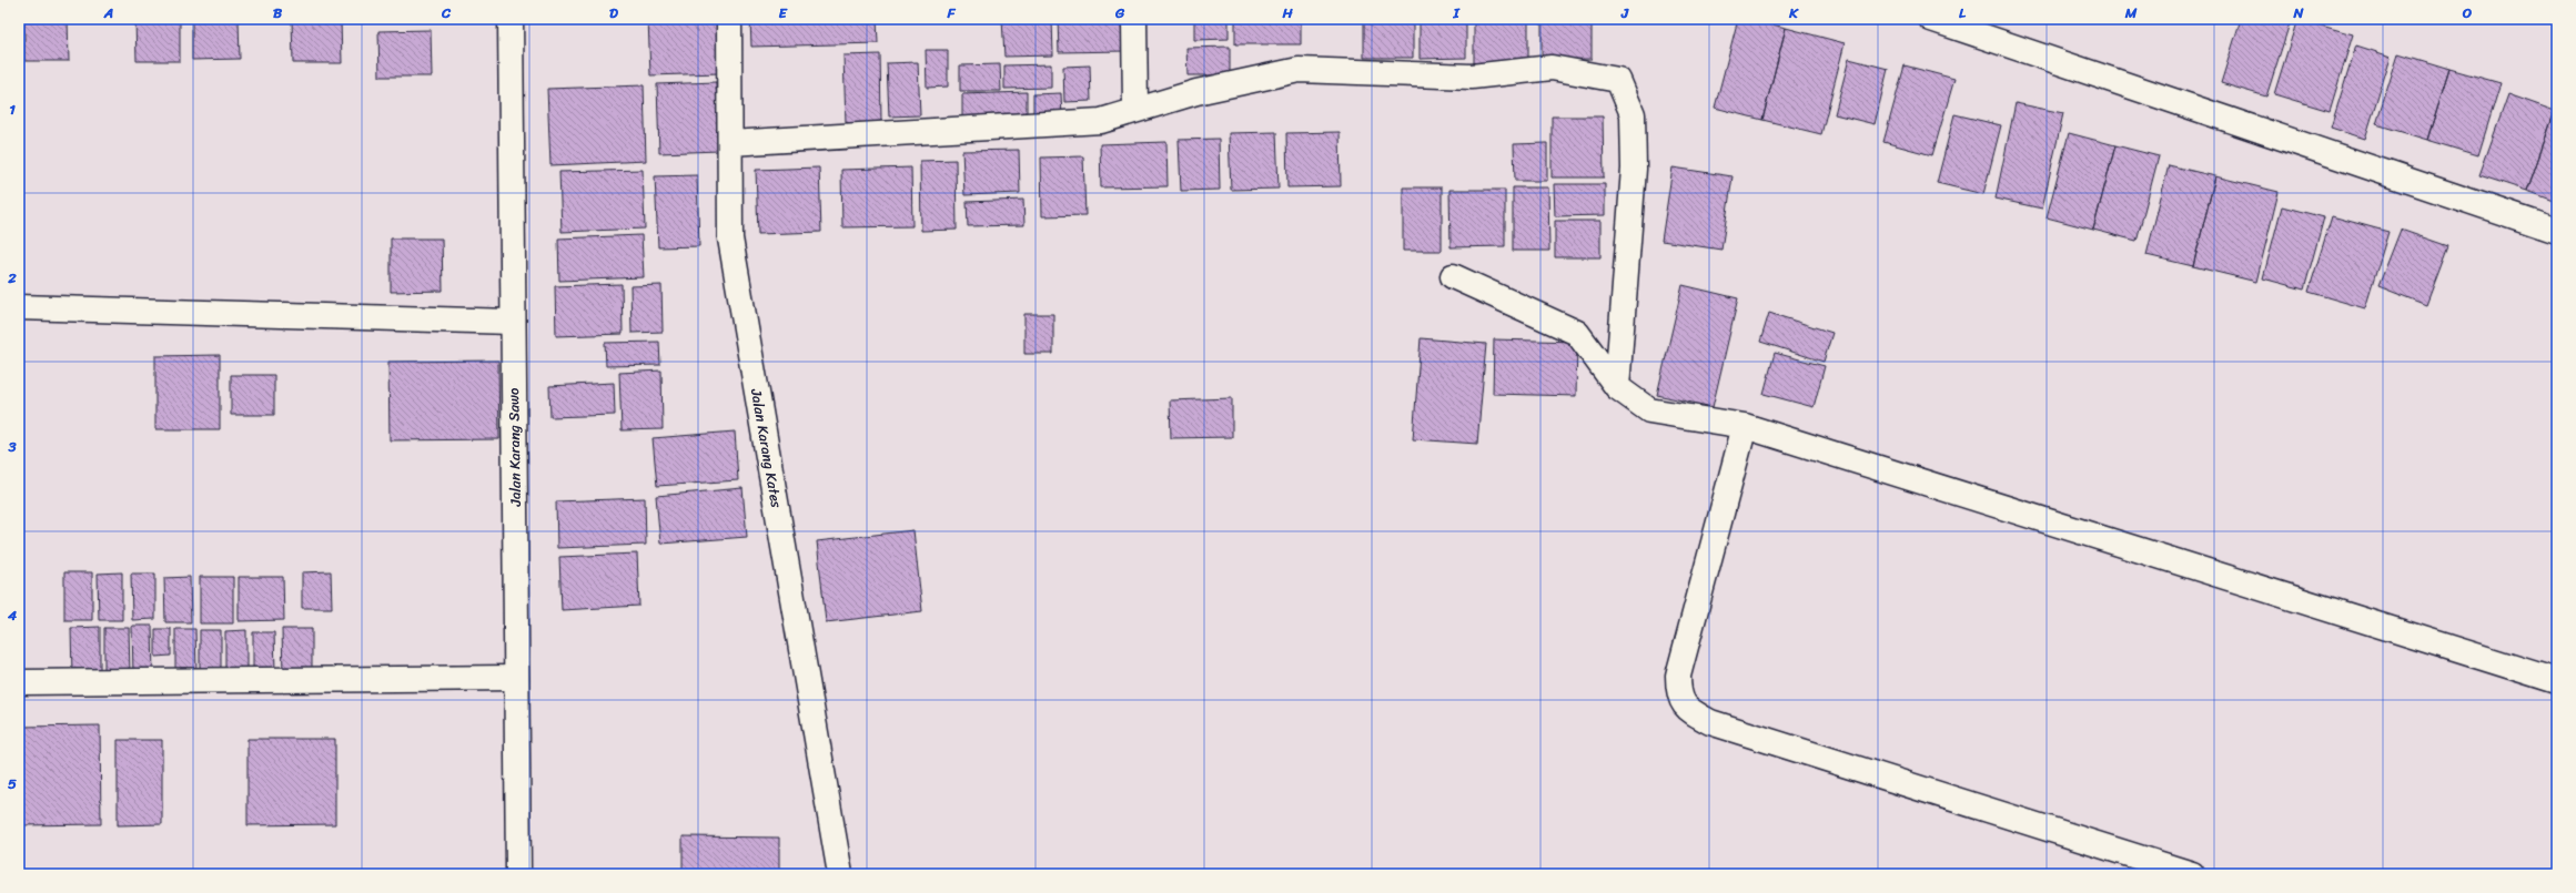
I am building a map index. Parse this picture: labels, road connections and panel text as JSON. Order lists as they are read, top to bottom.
{
  "streets": {
    "street": ["Jalan Karang Sawo", "Jalan Karang Kates"]
  },
  "grid": {
    "columns": [
      "A",
      "B",
      "C",
      "D",
      "E",
      "F",
      "G",
      "H",
      "I",
      "J",
      "K",
      "L",
      "M",
      "N",
      "O"
    ],
    "rows": [
      "1",
      "2",
      "3",
      "4",
      "5"
    ]
  }
}
